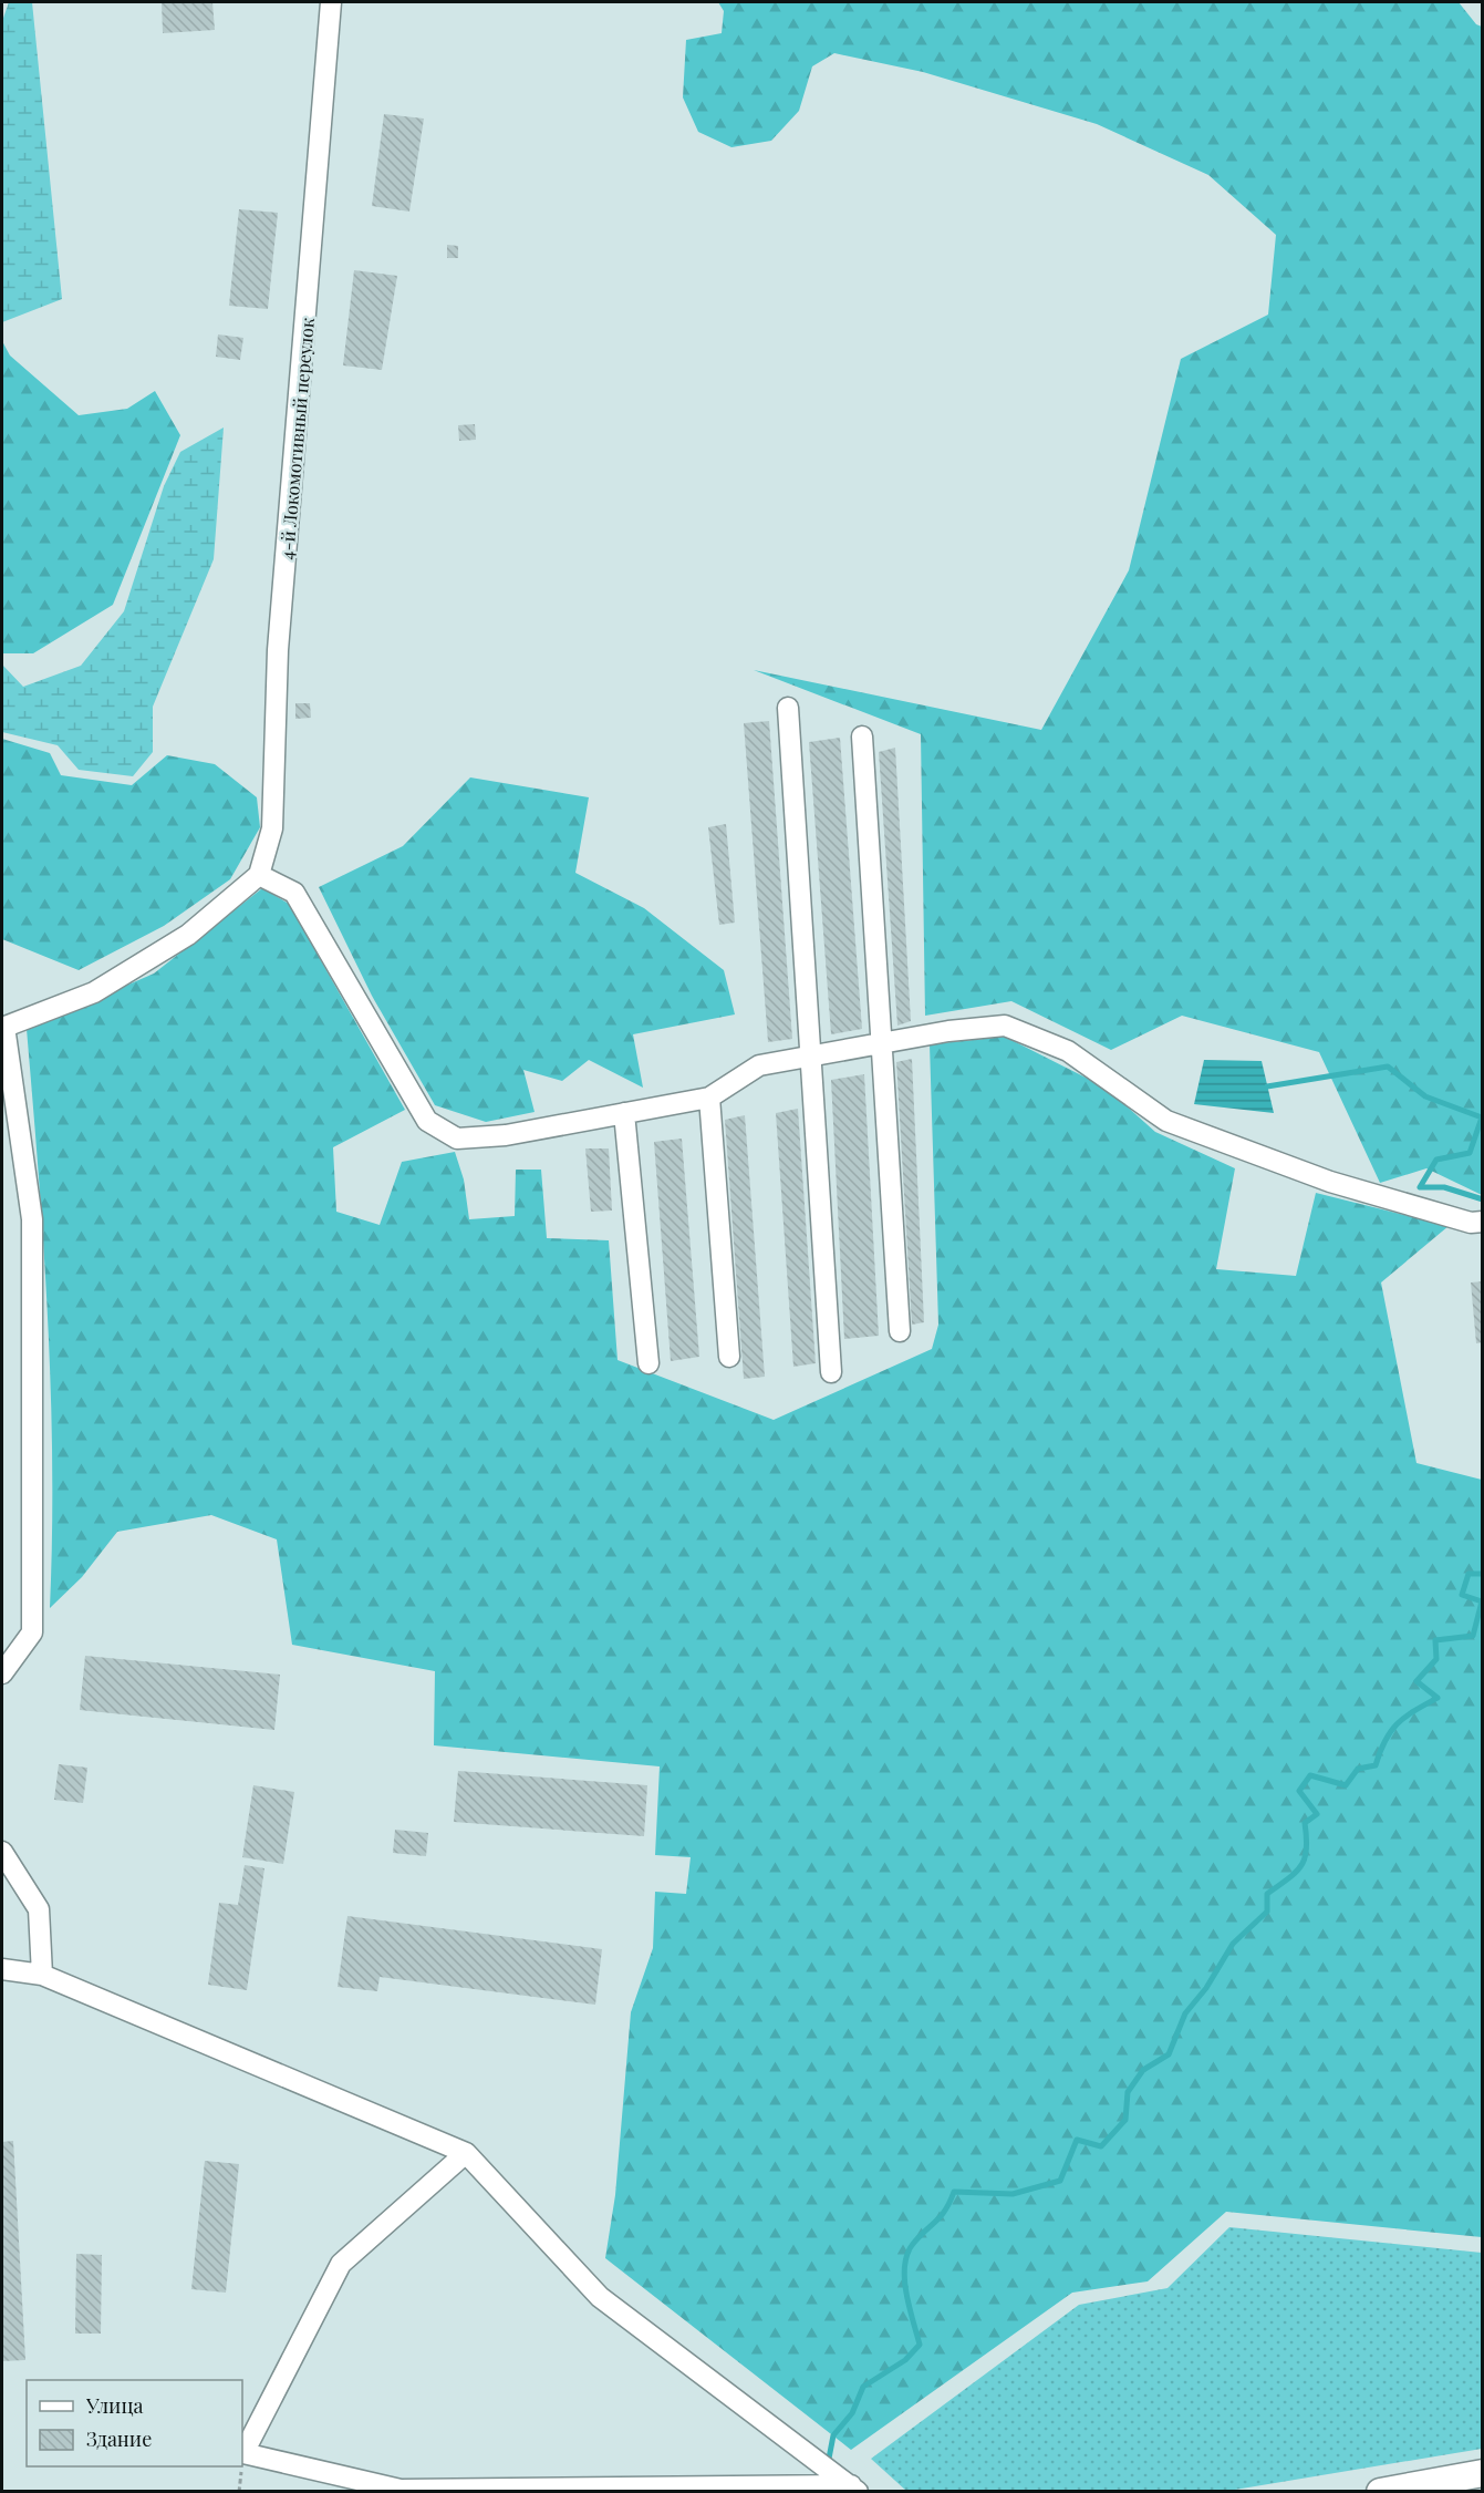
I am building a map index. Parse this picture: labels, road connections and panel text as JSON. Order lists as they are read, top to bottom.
{
  "streets": {
    "street": ["4-й Локомотивный переулок"]
  },
  "legend": ["Улица", "Здание"]
}
